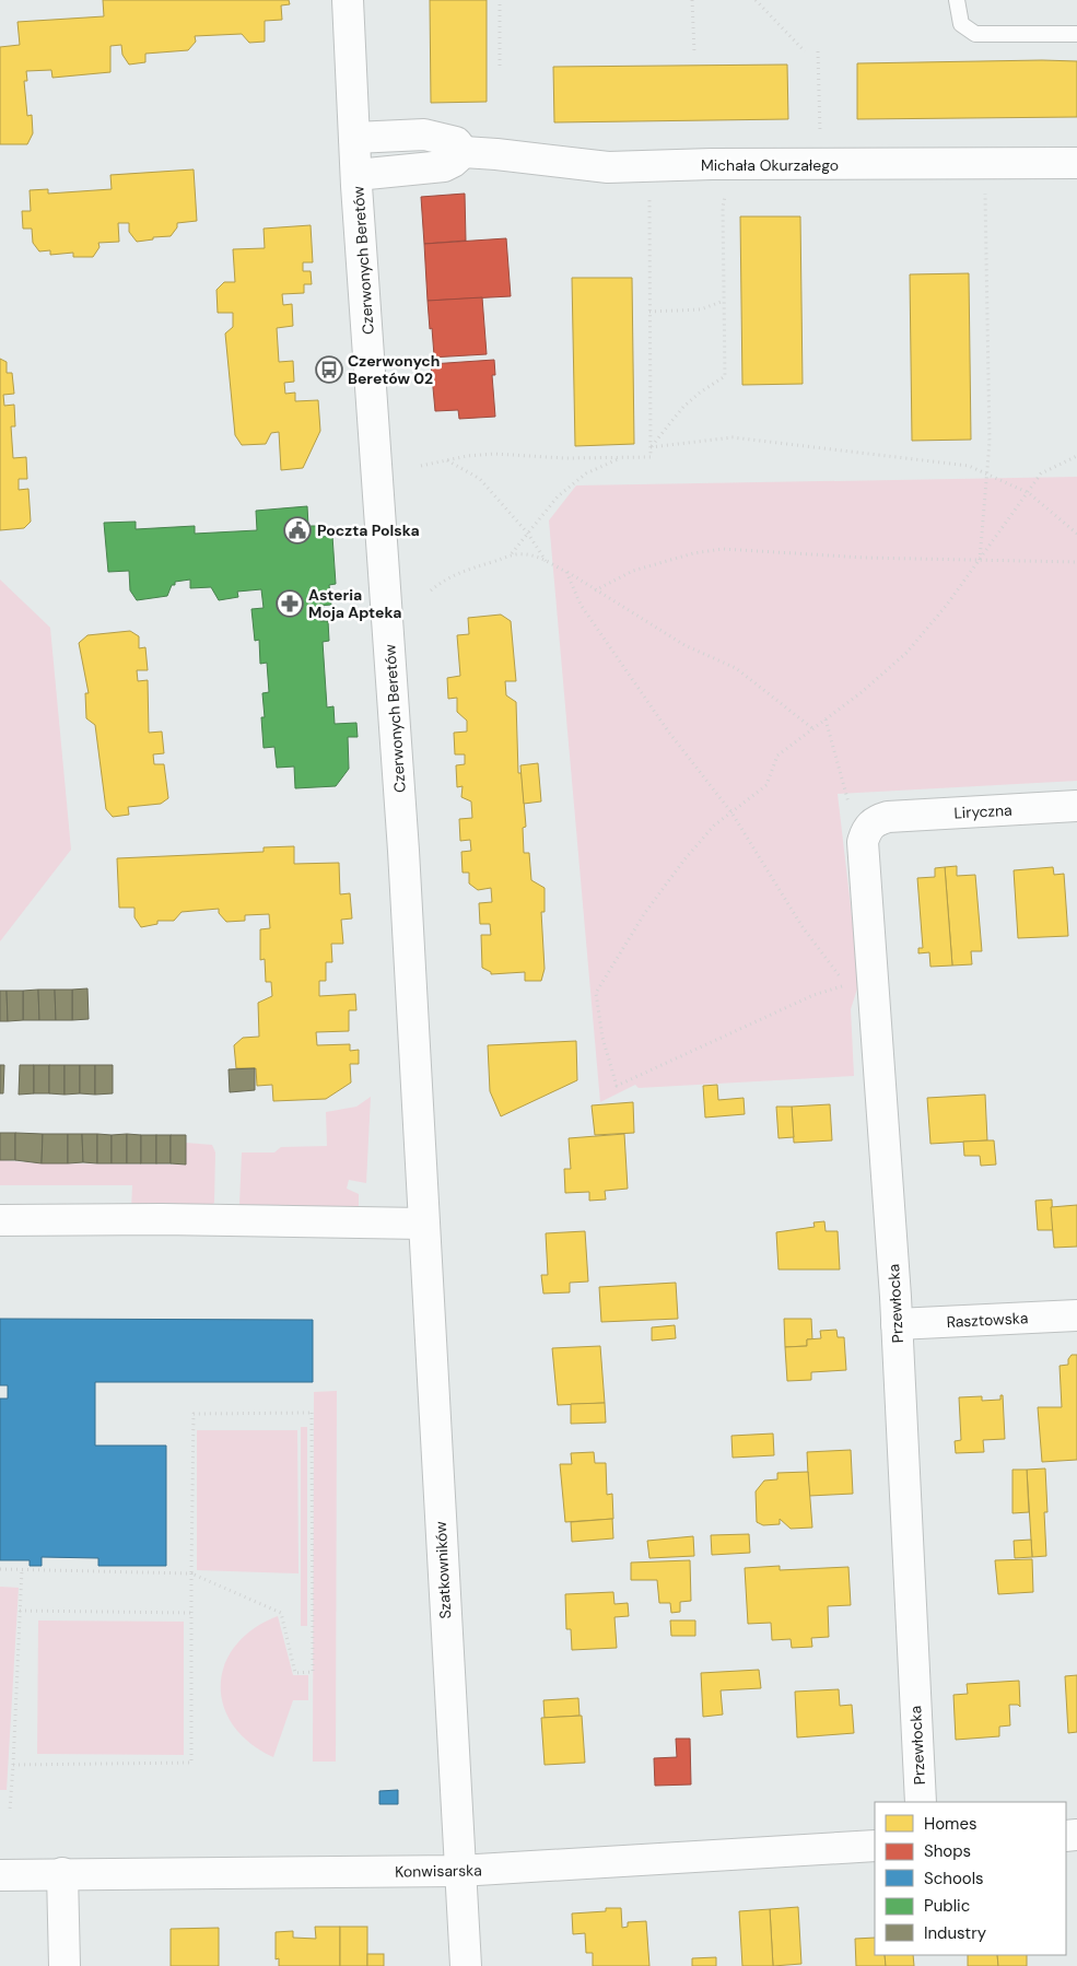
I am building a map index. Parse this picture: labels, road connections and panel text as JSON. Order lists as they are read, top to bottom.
{
  "streets": {
    "street": [
      "Michała Okurzałego",
      "Czerwonych Beretów",
      "Liryczna",
      "Przewłocka",
      "Rasztowska",
      "Szatkowników",
      "Konwisarska"
    ]
  },
  "crossings": [
    ["Michała Okurzałego", "Czerwonych Beretów"],
    ["Czerwonych Beretów", "Szatkowników"],
    ["Liryczna", "Przewłocka"],
    ["Przewłocka", "Rasztowska"],
    ["Szatkowników", "Konwisarska"]
  ],
  "places": {
    "bus stop": ["Czerwonych Beretów 02"],
    "public building": ["Poczta Polska"],
    "pharmacy": ["Asteria Moja Apteka"]
  },
  "legend": [
    "Homes",
    "Shops",
    "Schools",
    "Public",
    "Industry"
  ]
}
